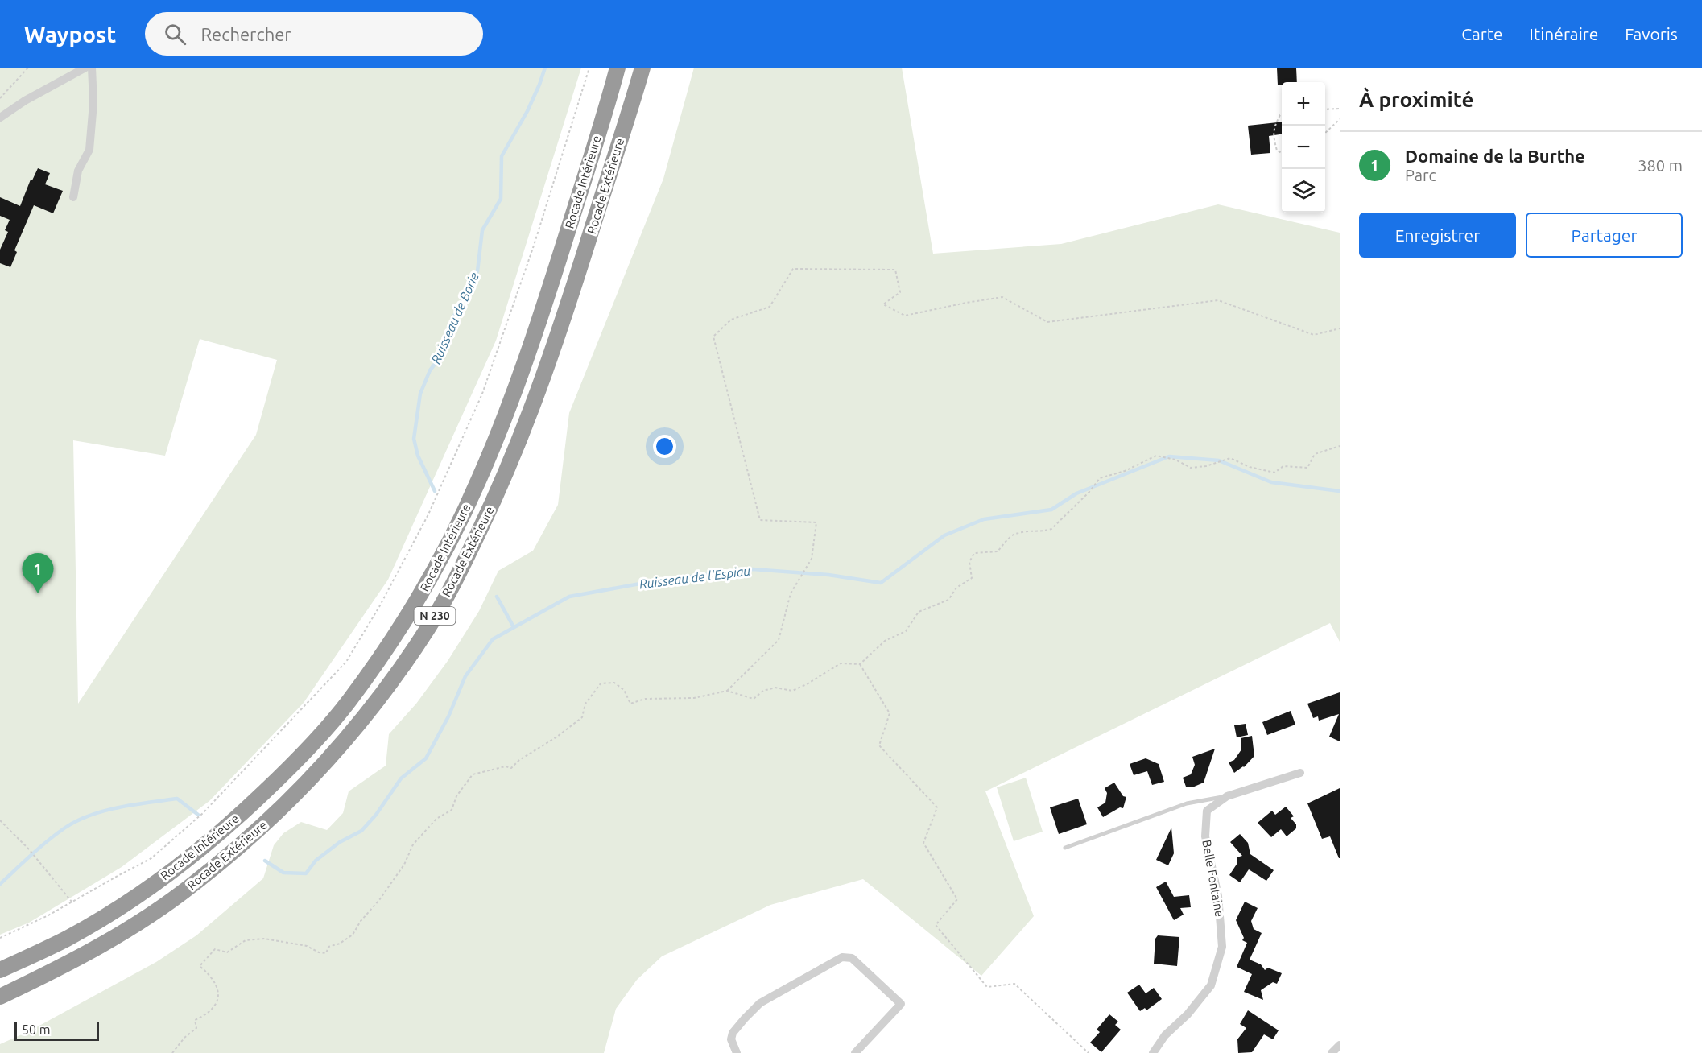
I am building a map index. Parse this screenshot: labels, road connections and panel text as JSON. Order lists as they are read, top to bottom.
{
  "streets": {
    "highway": ["Rocade Intérieure", "Rocade Extérieure", "N 230"],
    "street": ["Belle Fontaine"]
  },
  "water": ["Ruisseau de Borie", "Ruisseau de l'Espiau"],
  "scale_bar": "50 m",
  "page": {
    "header": "Waypost",
    "search": "Rechercher",
    "nav": ["Carte", "Itinéraire", "Favoris"],
    "heading": "À proximité",
    "map_buttons": ["+", "−"],
    "list": [
      {
        "mark": "1",
        "name": "Domaine de la Burthe",
        "note": "Parc",
        "value": "380 m"
      }
    ],
    "buttons": ["Enregistrer", "Partager"],
    "pins": "1",
    "scale": "50 m"
  }
}
